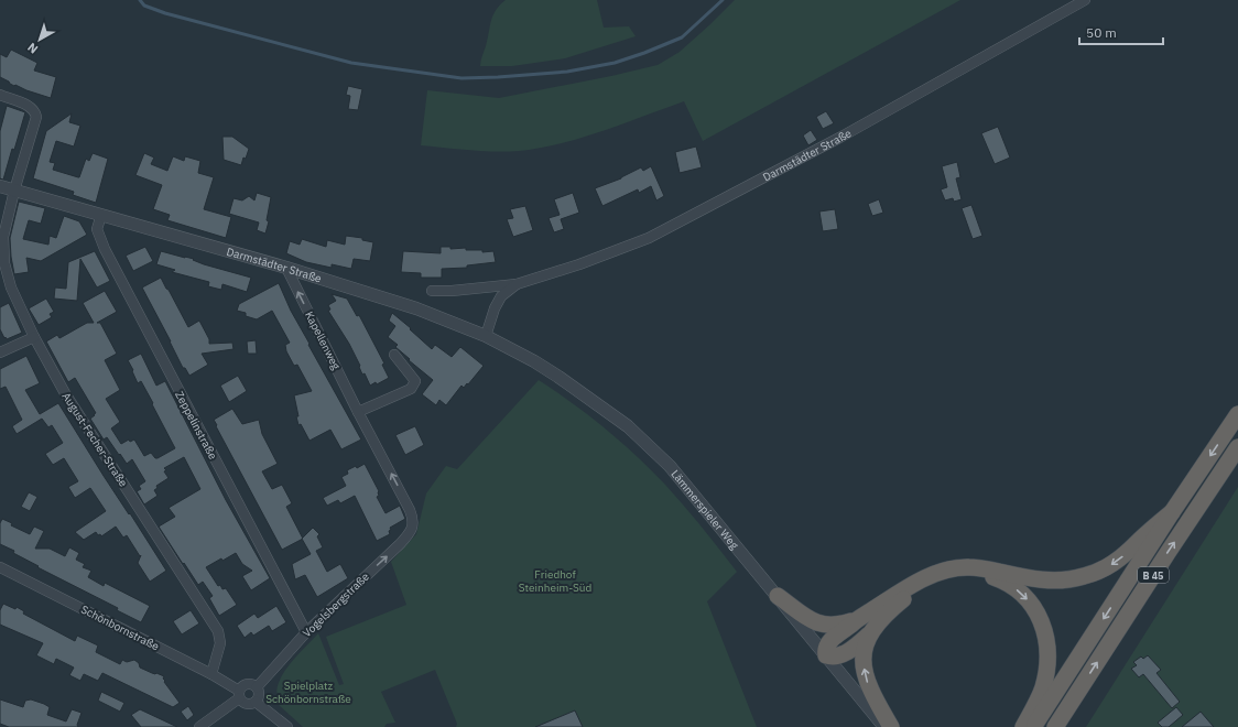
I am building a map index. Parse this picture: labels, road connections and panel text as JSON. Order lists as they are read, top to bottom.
{
  "streets": {
    "highway": ["B 45"],
    "street": [
      "Darmstädter Straße",
      "Kapellenweg",
      "Zeppelinstraße",
      "August-Fecher-Straße",
      "Lämmerspieler Weg",
      "Vogelsbergstraße",
      "Schönbornstraße"
    ]
  },
  "crossings": [
    ["Darmstädter Straße", "Kapellenweg"],
    ["Darmstädter Straße", "Zeppelinstraße"],
    ["Darmstädter Straße", "August-Fecher-Straße"],
    ["Darmstädter Straße", "Lämmerspieler Weg"],
    ["Kapellenweg", "Vogelsbergstraße"],
    ["Zeppelinstraße", "Vogelsbergstraße"],
    ["August-Fecher-Straße", "Schönbornstraße"],
    ["Vogelsbergstraße", "Schönbornstraße"]
  ],
  "one_way": ["Kapellenweg", "Vogelsbergstraße"],
  "parks": ["Friedhof Steinheim-Süd", "Spielplatz Schönbornstraße"],
  "scale_bar": "50 m",
  "north": "bottom left"
}
